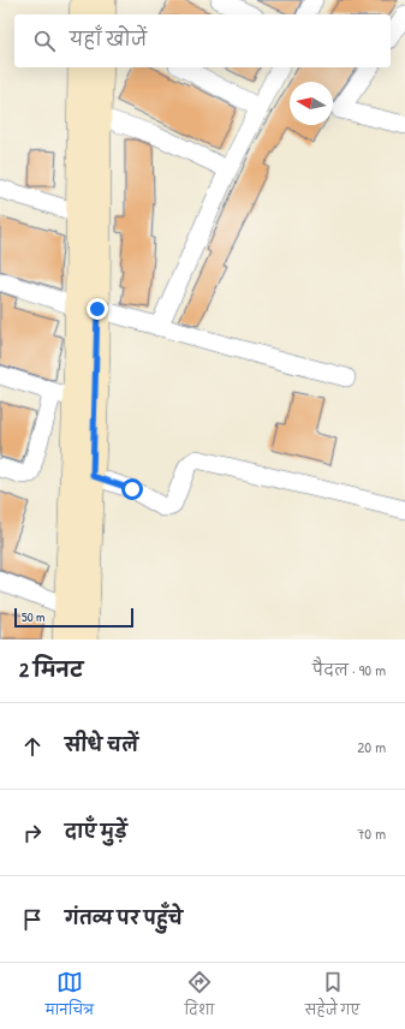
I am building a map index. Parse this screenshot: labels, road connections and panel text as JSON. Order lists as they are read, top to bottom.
{
  "scale_bar": "50 m",
  "north": "left",
  "page": {
    "search": "यहाँ खोजें",
    "scale": "50 m",
    "heading": ["2 मिनट", "पैदल · 90 m"],
    "list": [
      ["सीधे चलें", "20 m"],
      ["दाएँ मुड़ें", "70 m"],
      "गंतव्य पर पहुँचे"
    ],
    "nav": ["मानचित्र", "दिशा", "सहेजे गए"]
  }
}
